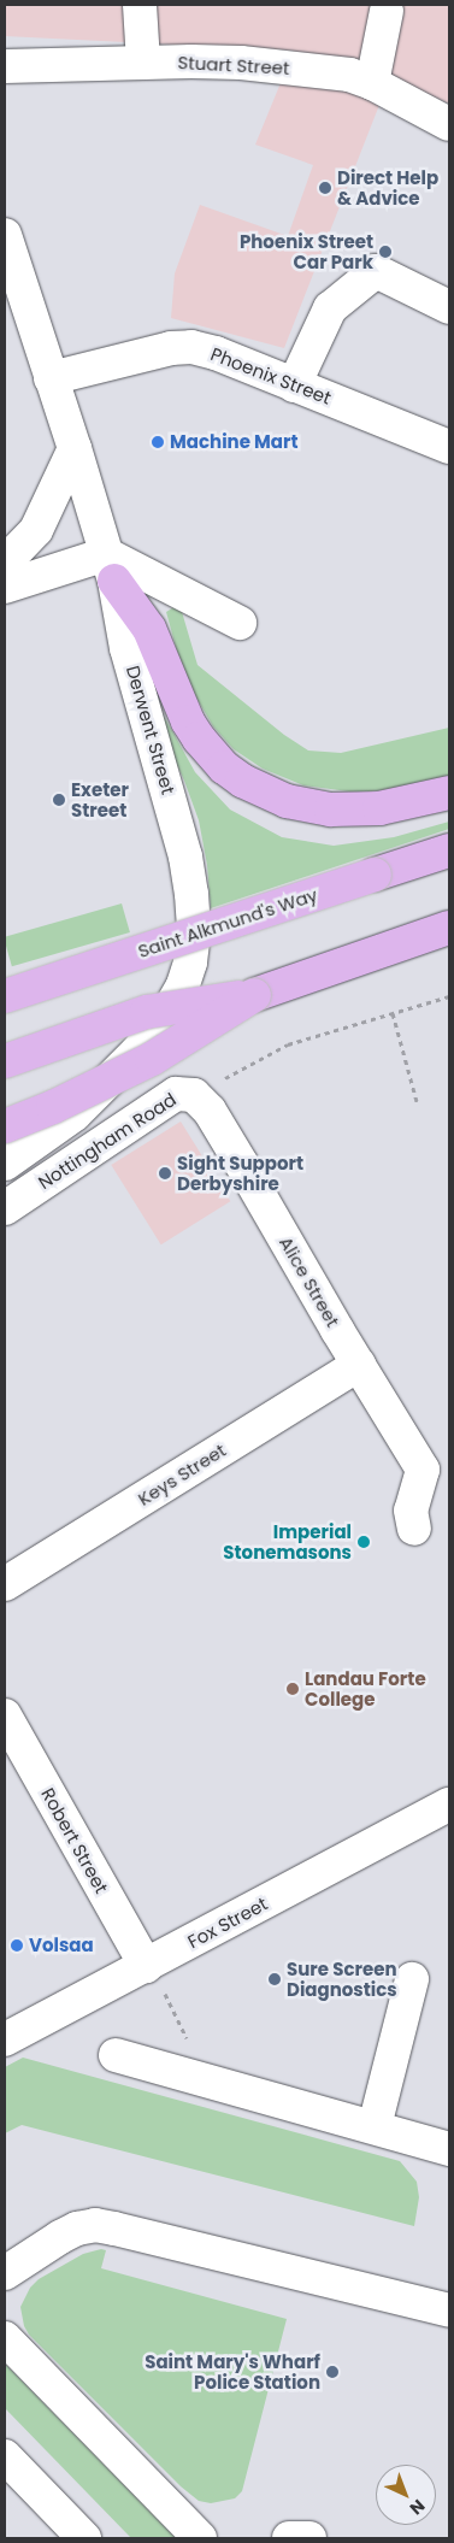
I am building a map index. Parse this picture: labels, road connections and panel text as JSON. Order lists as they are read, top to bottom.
{
  "streets": {
    "main road": ["Saint Alkmund's Way"],
    "street": [
      "Stuart Street",
      "Phoenix Street",
      "Derwent Street",
      "Nottingham Road",
      "Alice Street",
      "Keys Street",
      "Robert Street",
      "Fox Street"
    ]
  },
  "crossings": [
    ["Phoenix Street", "Derwent Street"],
    ["Nottingham Road", "Alice Street"],
    ["Alice Street", "Keys Street"],
    ["Robert Street", "Fox Street"]
  ],
  "places": [
    "Direct Help & Advice",
    "Phoenix Street Car Park",
    "Machine Mart",
    "Exeter Street",
    "Sight Support Derbyshire",
    "Imperial Stonemasons",
    "Landau Forte College",
    "Volsaa",
    "Sure Screen Diagnostics",
    "Saint Mary's Wharf Police Station"
  ],
  "north": "bottom right"
}
